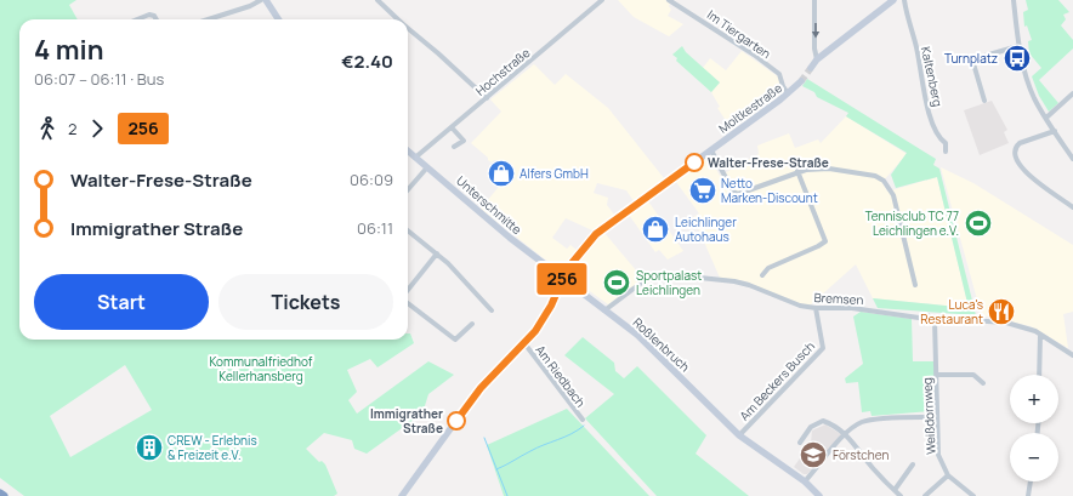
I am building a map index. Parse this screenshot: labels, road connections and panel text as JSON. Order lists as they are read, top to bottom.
{
  "streets": {
    "street": [
      "Im Tiergarten",
      "Hochstraße",
      "Kaltenberg",
      "Moltkestraße",
      "Unterschmitte",
      "Bremsen",
      "Roßlenbruch",
      "Am Riedbach",
      "Am Beckers Busch",
      "Weißdornweg"
    ]
  },
  "crossings": [
    ["Im Tiergarten", "Moltkestraße"],
    ["Hochstraße", "Unterschmitte"],
    ["Moltkestraße", "Unterschmitte"],
    ["Moltkestraße", "Roßlenbruch"],
    ["Unterschmitte", "Roßlenbruch"],
    ["Bremsen", "Roßlenbruch"],
    ["Bremsen", "Am Beckers Busch"],
    ["Bremsen", "Weißdornweg"],
    ["Roßlenbruch", "Am Beckers Busch"]
  ],
  "parks": ["Kommunalfriedhof Kellerhansberg"],
  "places": {
    "bus stop": ["Turnplatz"],
    "other": ["Walter-Frese-Straße", "Immigrather Straße"],
    "shop": ["Alfers GmbH", "Leichlinger Autohaus"],
    "supermarket": ["Netto Marken-Discount"],
    "sports": ["Tennisclub TC 77 Leichlingen e.V.", "Sportpalast Leichlingen"],
    "restaurant": ["Luca's Restaurant"],
    "building": ["CREW - Erlebnis & Freizeit e.V."],
    "school or university": ["Förstchen"]
  },
  "lines": ["bus line 256"],
  "page": {
    "on_map": "256",
    "heading": ["4 min", "06:07 – 06:11 · Bus", "€2.40"],
    "legs": ["2", "256"],
    "list": [
      {
        "name": "Walter-Frese-Straße",
        "value": "06:09"
      },
      {
        "name": "Immigrather Straße",
        "value": "06:11"
      }
    ],
    "buttons": ["Start", "Tickets"],
    "map_buttons": ["+", "−"]
  }
}
